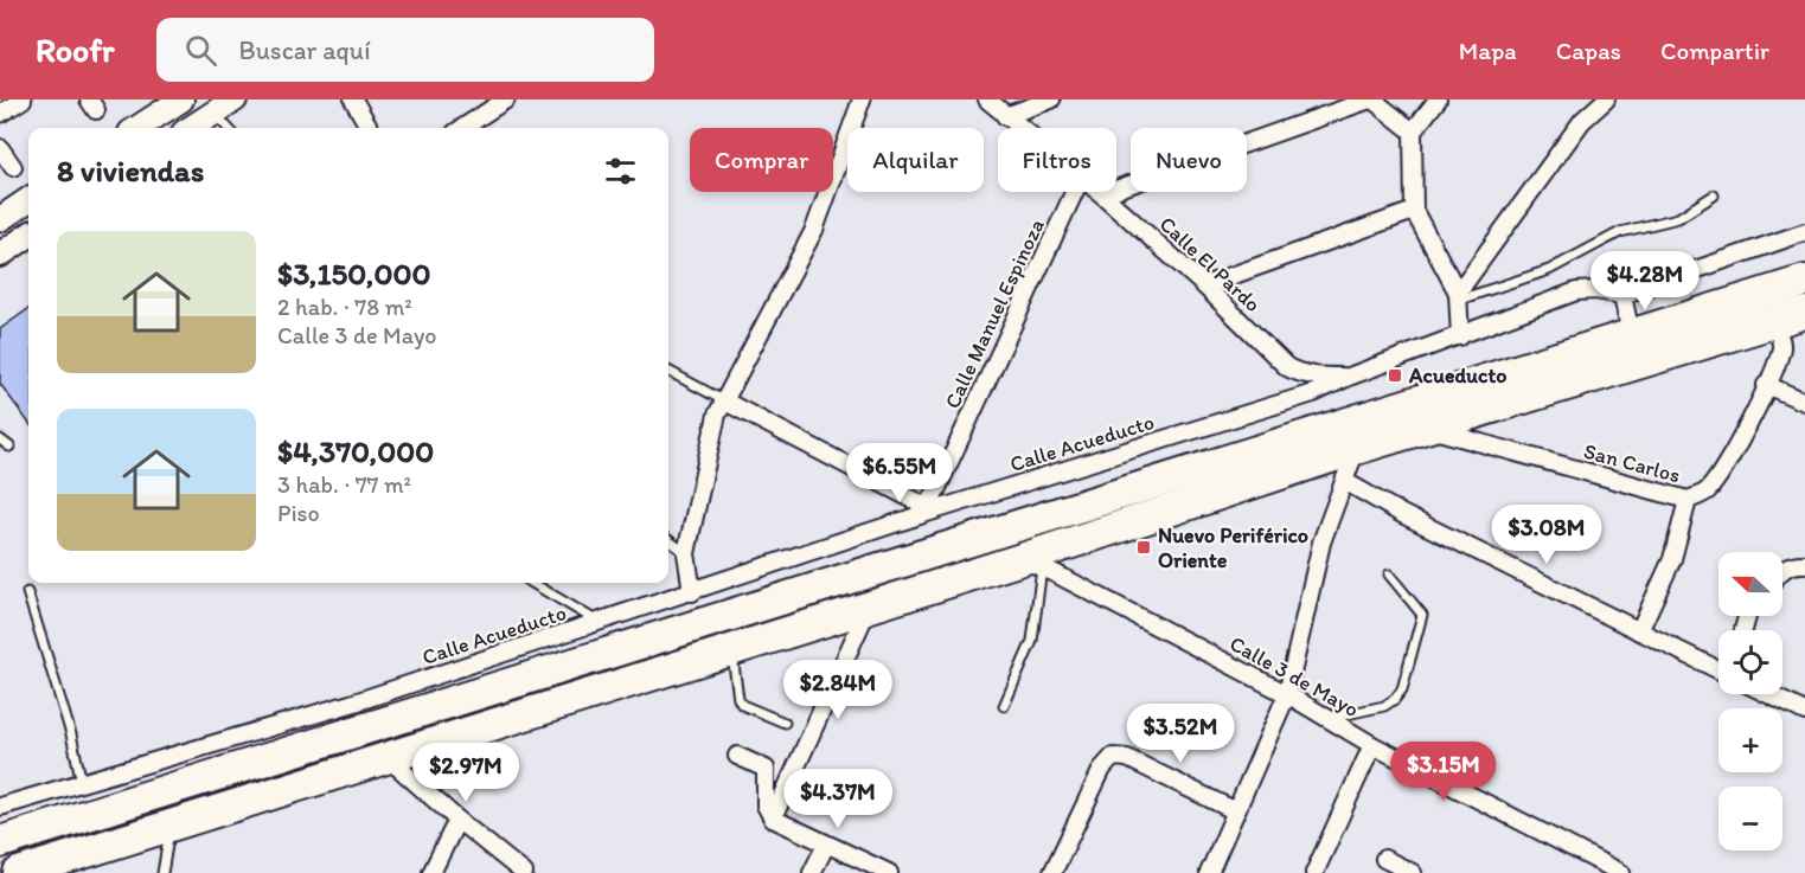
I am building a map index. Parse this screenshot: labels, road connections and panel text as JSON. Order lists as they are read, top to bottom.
{
  "streets": {
    "street": [
      "Calle El Pardo",
      "Calle Manuel Espinoza",
      "Calle Acueducto",
      "San Carlos",
      "Calle 3 de Mayo"
    ]
  },
  "crossings": [
    ["Calle El Pardo", "Calle Acueducto"],
    ["Calle Manuel Espinoza", "Calle Acueducto"]
  ],
  "places": {
    "transit": ["Acueducto", "Nuevo Periférico Oriente"]
  },
  "north": "left",
  "page": {
    "header": "Roofr",
    "search": "Buscar aquí",
    "nav": ["Mapa", "Capas", "Compartir"],
    "chip": [
      "Comprar",
      "Alquilar",
      "Filtros",
      "Nuevo"
    ],
    "heading": "8 viviendas",
    "list": [
      {
        "name": "$3,150,000",
        "note": "2 hab. · 78 m² · Calle 3 de Mayo"
      },
      {
        "name": "$4,370,000",
        "note": "3 hab. · 77 m² · Piso"
      }
    ],
    "price": [
      "$4.28M",
      "$6.55M",
      "$3.08M",
      "$2.84M",
      "$3.52M",
      "$3.15M",
      "$2.97M",
      "$4.37M"
    ],
    "map_buttons": ["+", "−"]
  }
}
